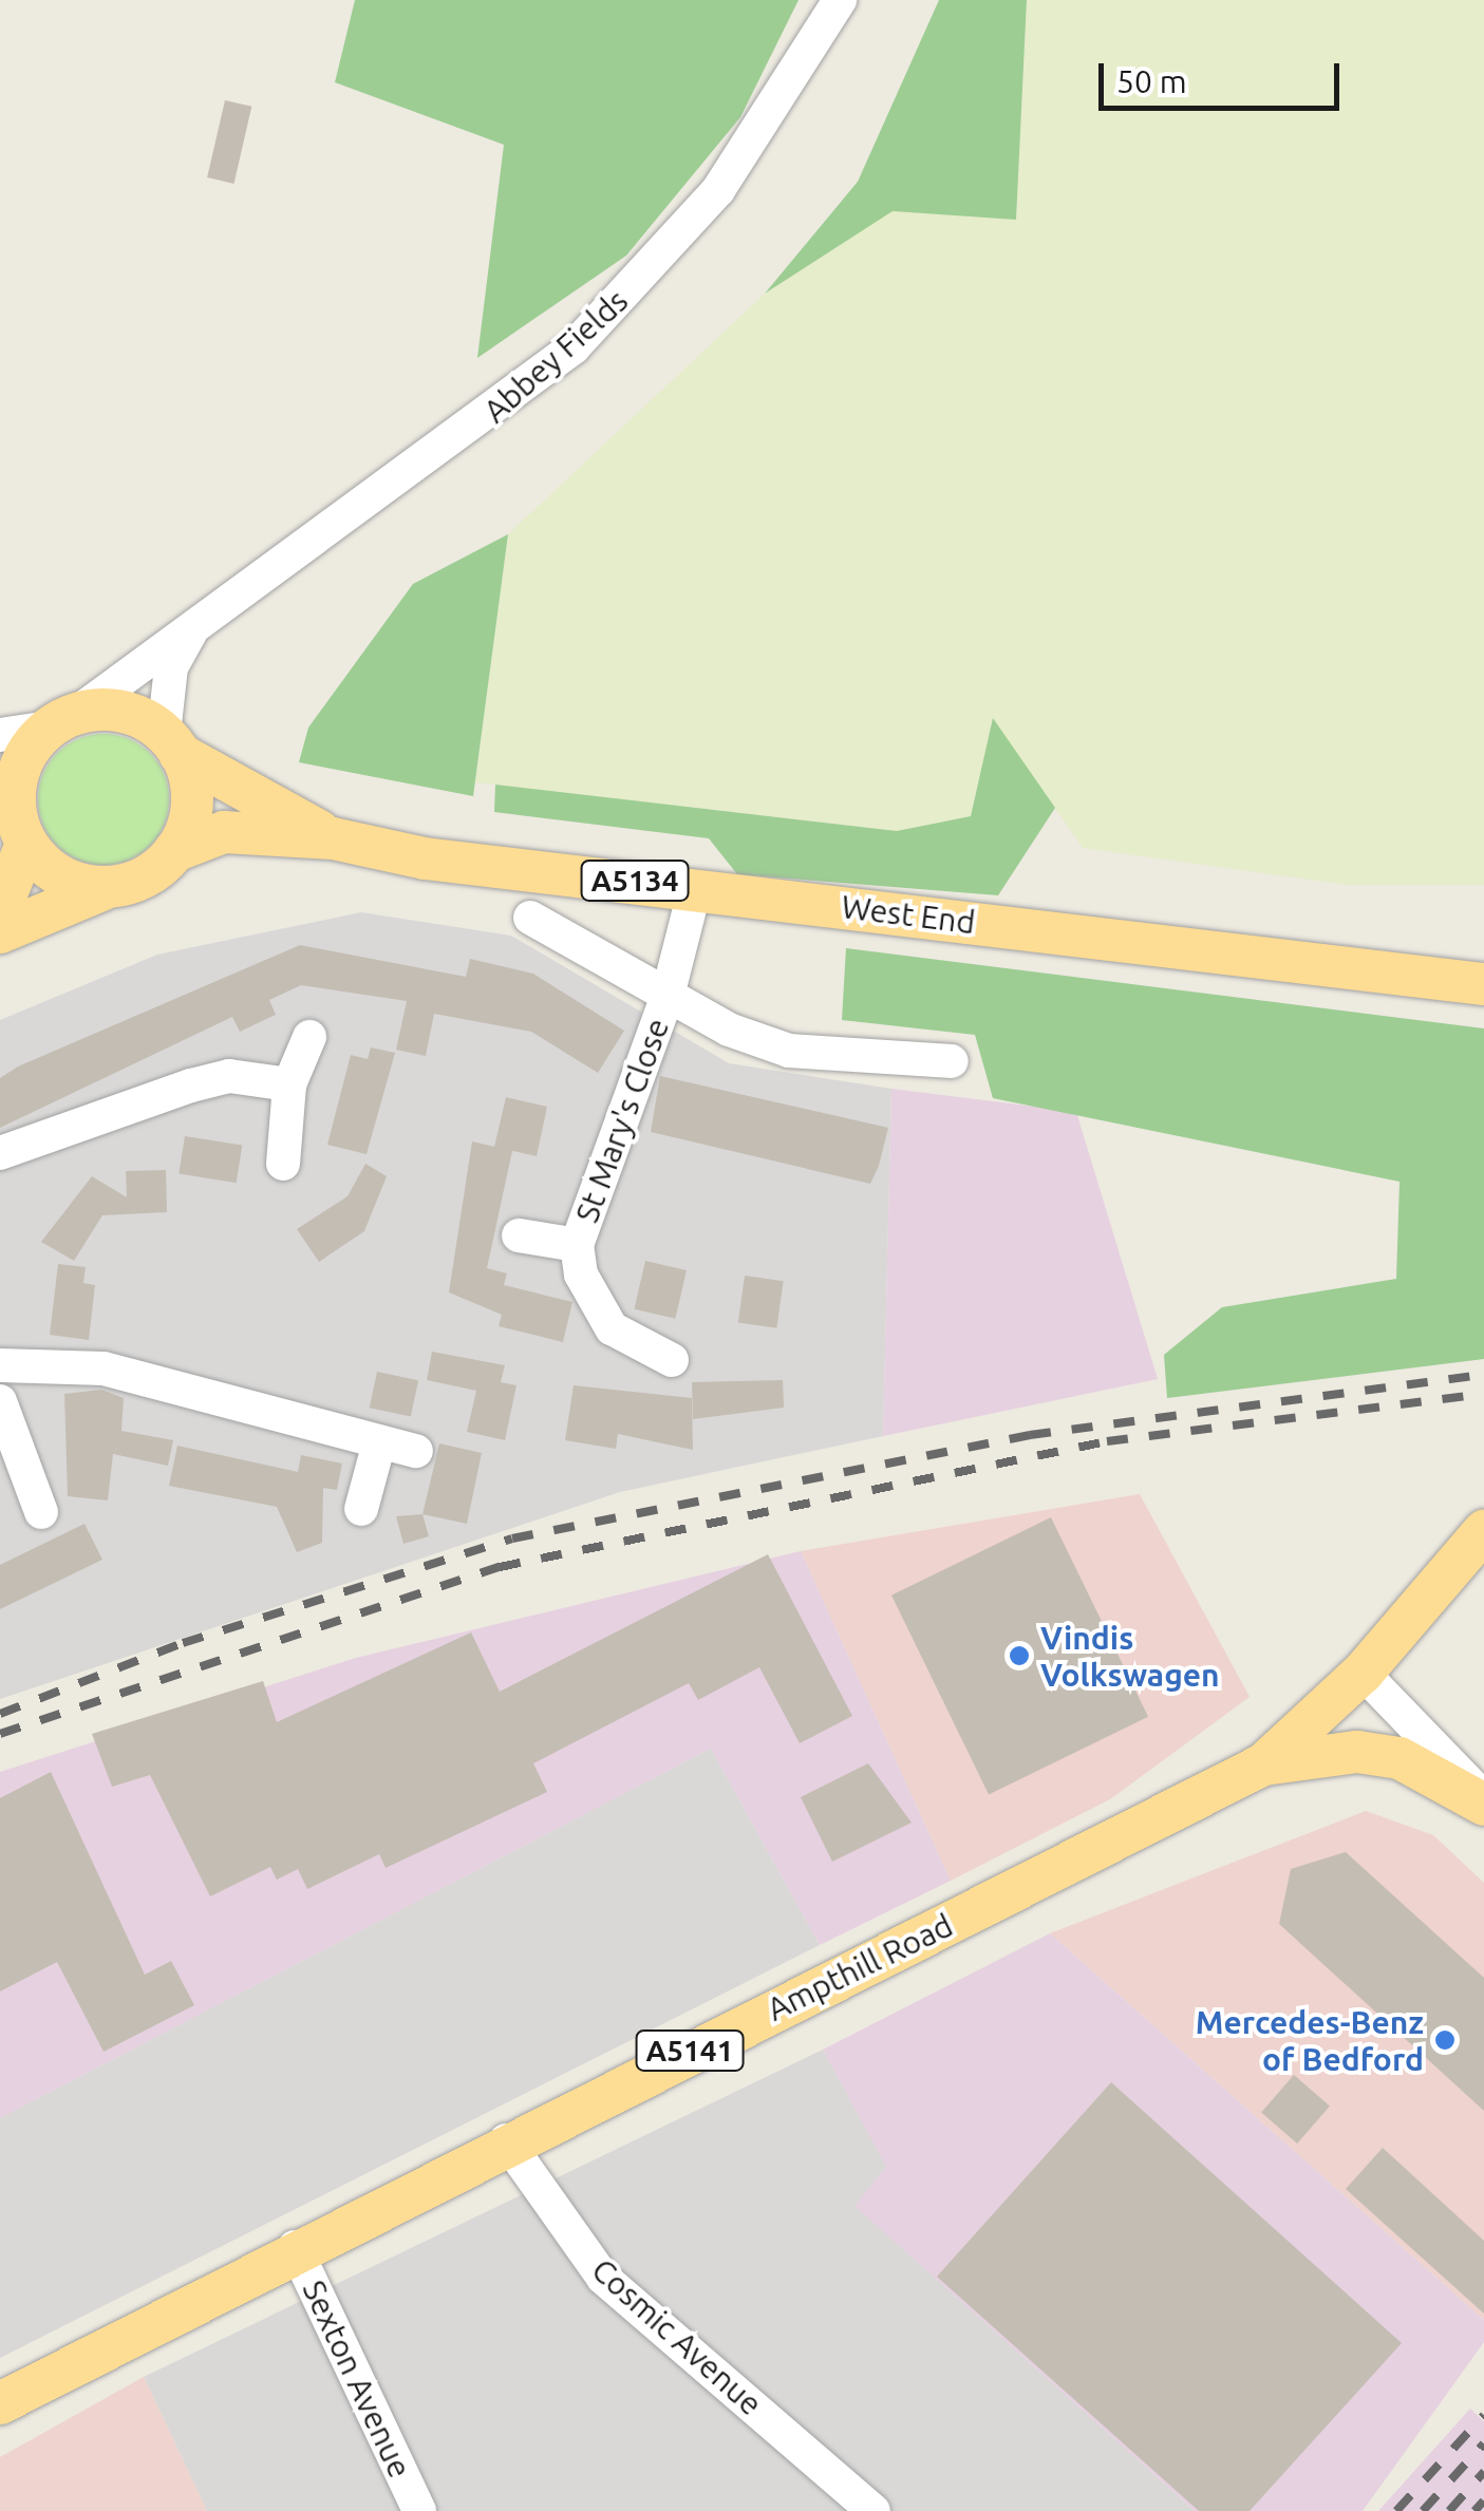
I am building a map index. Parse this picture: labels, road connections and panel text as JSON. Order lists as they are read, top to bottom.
{
  "streets": {
    "main road": [
      "A5134",
      "West End",
      "Ampthill Road",
      "A5141"
    ],
    "street": [
      "Abbey Fields",
      "St Mary's Close",
      "Cosmic Avenue",
      "Sexton Avenue"
    ]
  },
  "crossings": [
    ["Abbey Fields", "A5134"],
    ["Abbey Fields", "West End"],
    ["A5134", "West End"],
    ["Ampthill Road", "Cosmic Avenue"],
    ["Ampthill Road", "Sexton Avenue"]
  ],
  "places": ["Vindis Volkswagen", "Mercedes-Benz of Bedford"],
  "scale_bar": "50 m"
}
